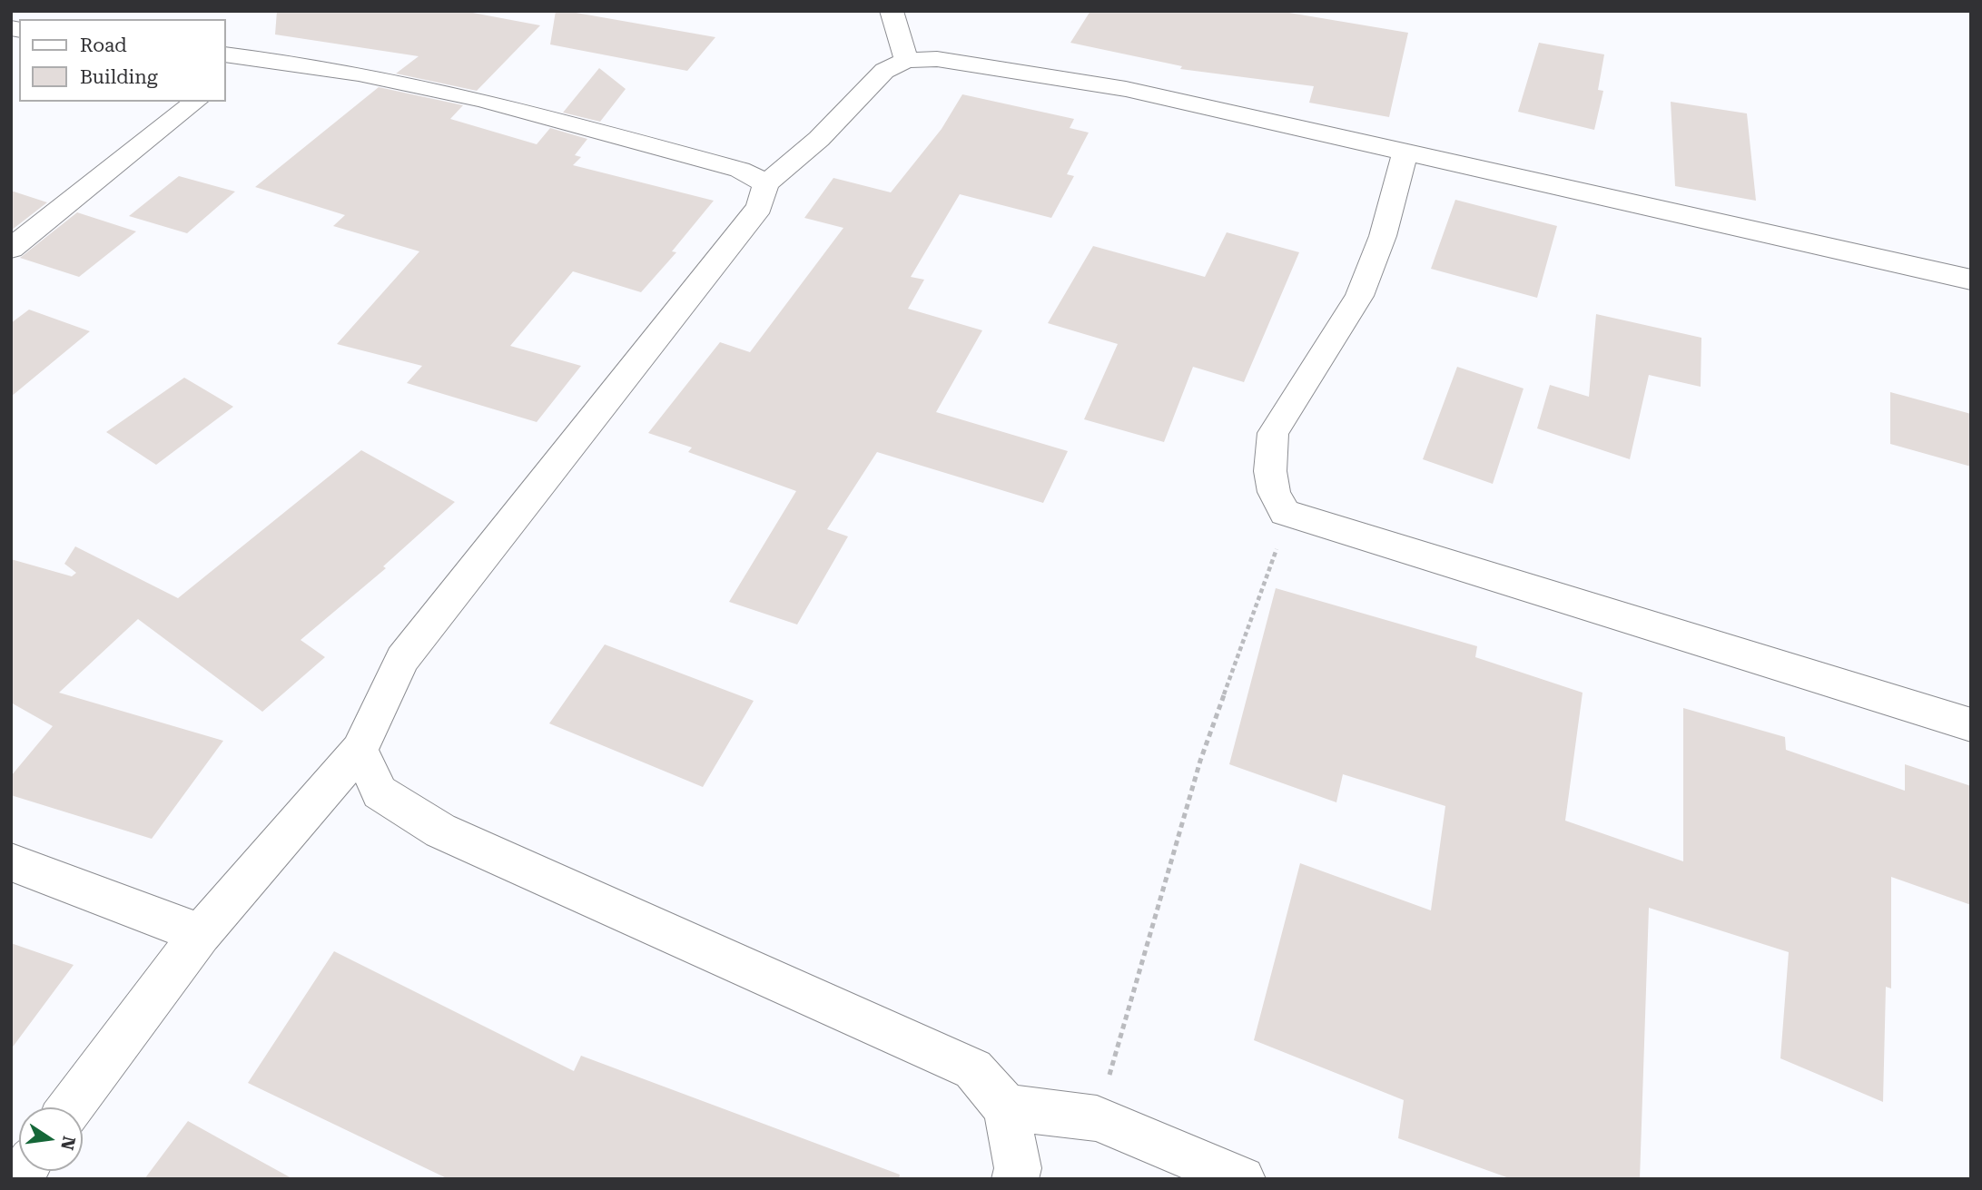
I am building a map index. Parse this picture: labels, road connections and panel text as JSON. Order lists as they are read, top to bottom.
{
  "legend": ["Road", "Building"],
  "north": "right"
}
